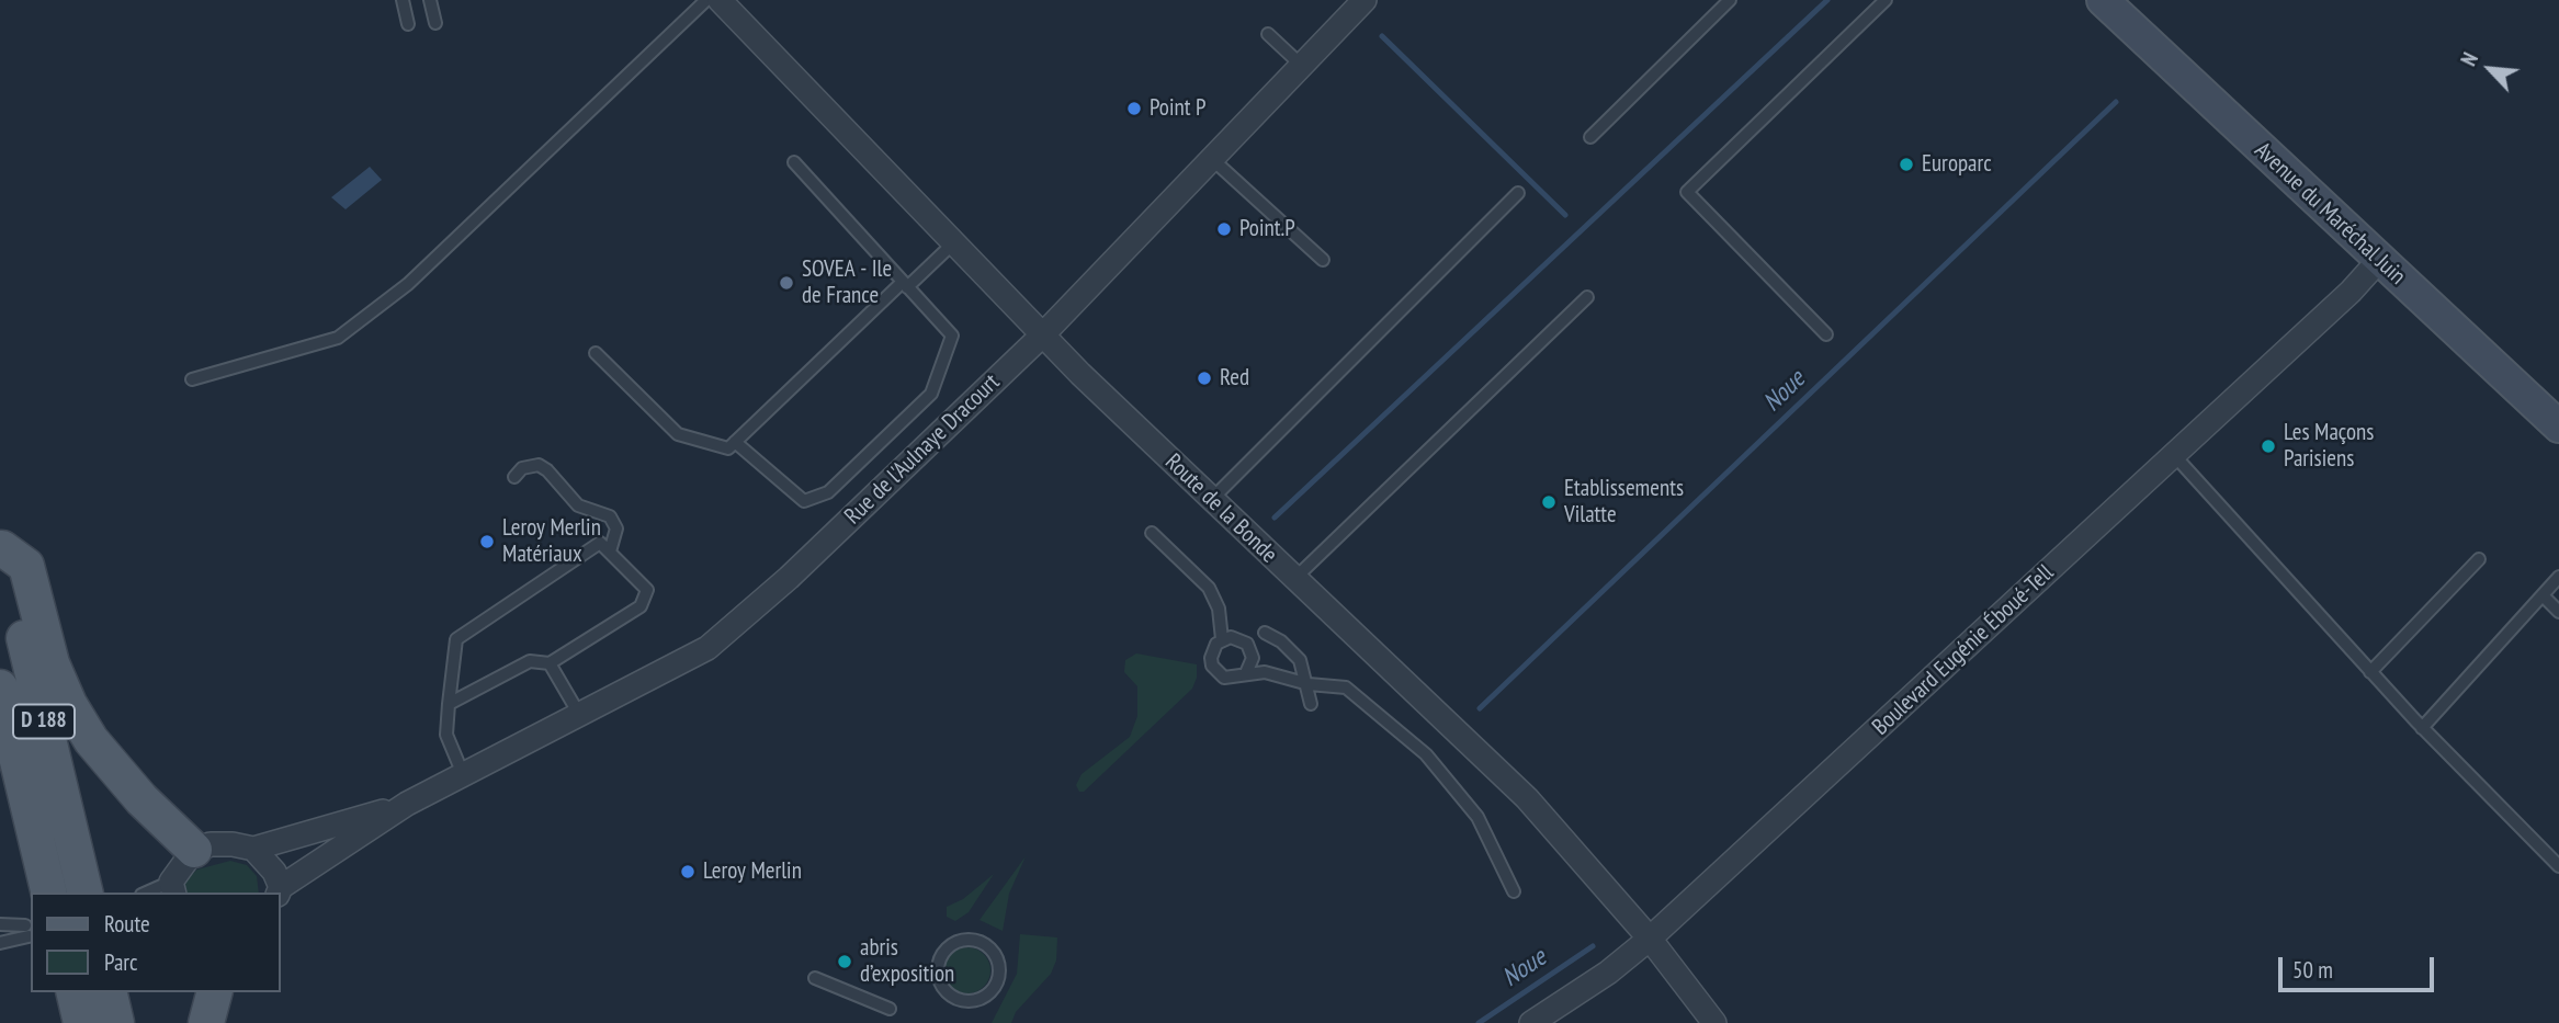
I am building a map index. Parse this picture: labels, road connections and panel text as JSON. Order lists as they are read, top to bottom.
{
  "streets": {
    "main road": ["D 188"],
    "street": [
      "Avenue du Maréchal Juin",
      "Rue de l'Aulnaye Dracourt",
      "Route de la Bonde",
      "Boulevard Eugénie Éboué-Tell"
    ]
  },
  "crossings": [
    ["Avenue du Maréchal Juin", "Boulevard Eugénie Éboué-Tell"],
    ["Rue de l'Aulnaye Dracourt", "Route de la Bonde"],
    ["Route de la Bonde", "Boulevard Eugénie Éboué-Tell"]
  ],
  "water": ["Noue"],
  "places": [
    "Point P",
    "Europarc",
    "Point.P",
    "SOVEA - Ile de France",
    "Red",
    "Les Maçons Parisiens",
    "Etablissements Vilatte",
    "Leroy Merlin Matériaux",
    "Leroy Merlin",
    "abris d’exposition"
  ],
  "legend": ["Route", "Parc"],
  "scale_bar": "50 m",
  "north": "top left"
}
